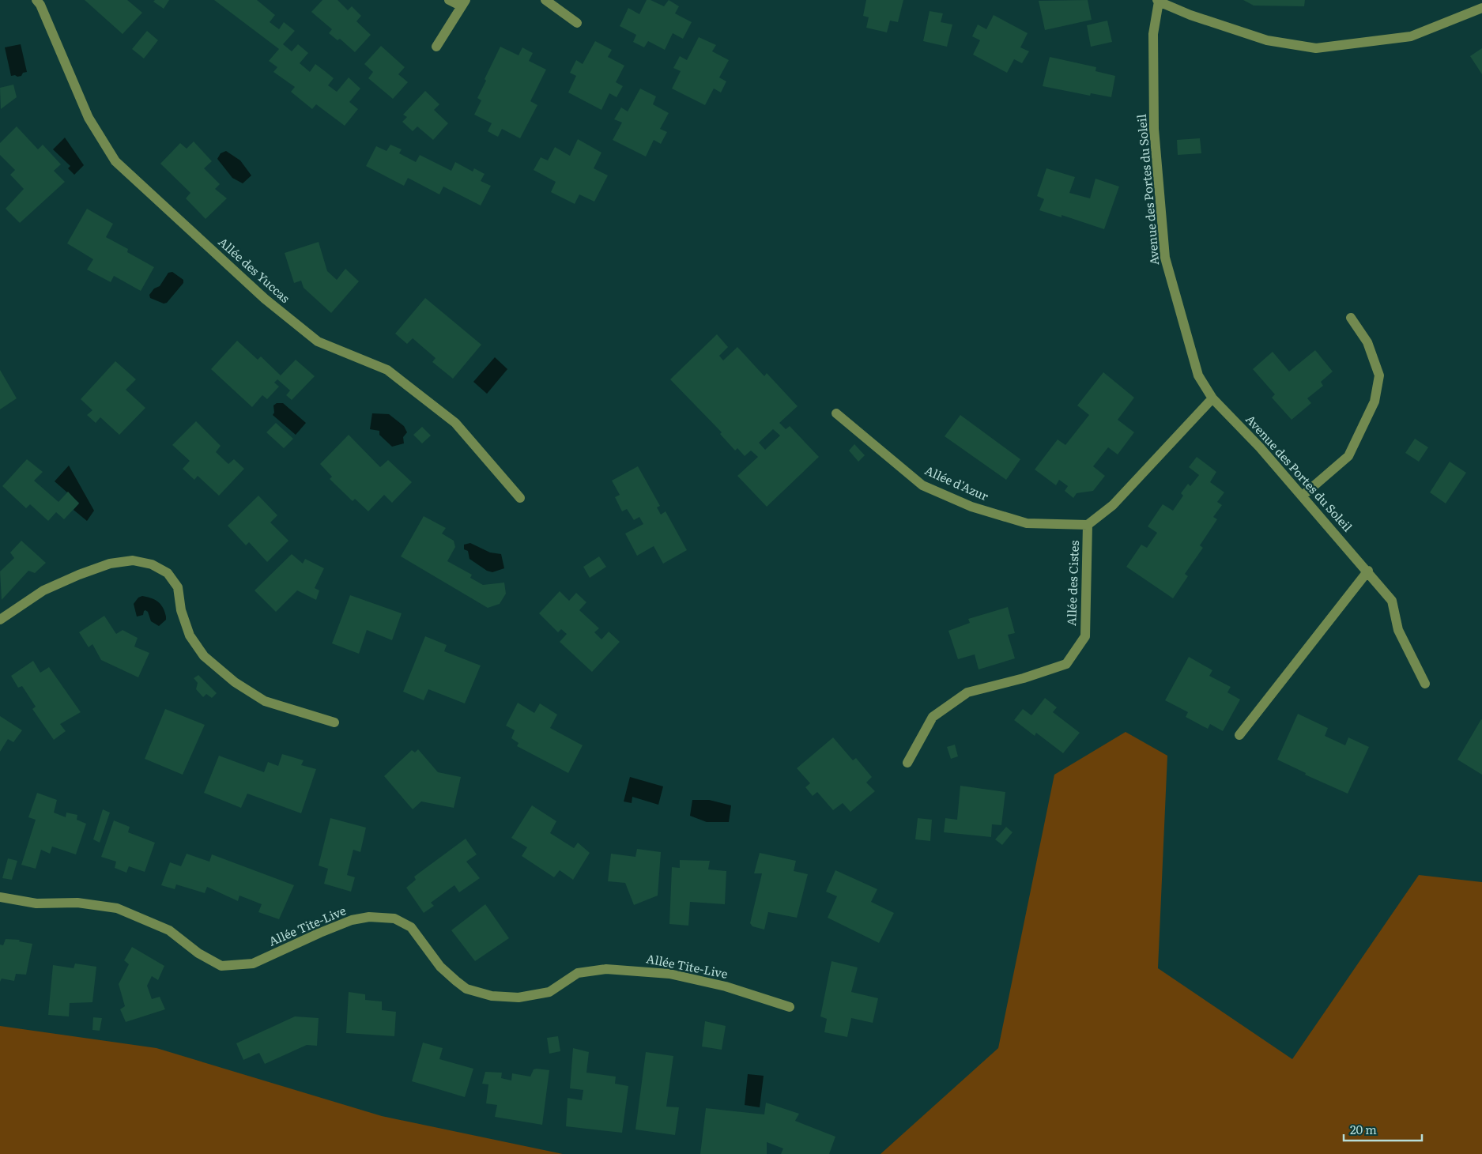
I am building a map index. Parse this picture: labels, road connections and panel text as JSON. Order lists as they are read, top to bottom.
{
  "streets": {
    "street": [
      "Avenue des Portes du Soleil",
      "Allée des Yuccas",
      "Allée d'Azur",
      "Allée des Cistes",
      "Allée Tite-Live"
    ]
  },
  "crossings": [
    ["Avenue des Portes du Soleil", "Allée des Cistes"],
    ["Allée d'Azur", "Allée des Cistes"]
  ],
  "scale_bar": "20 m"
}
